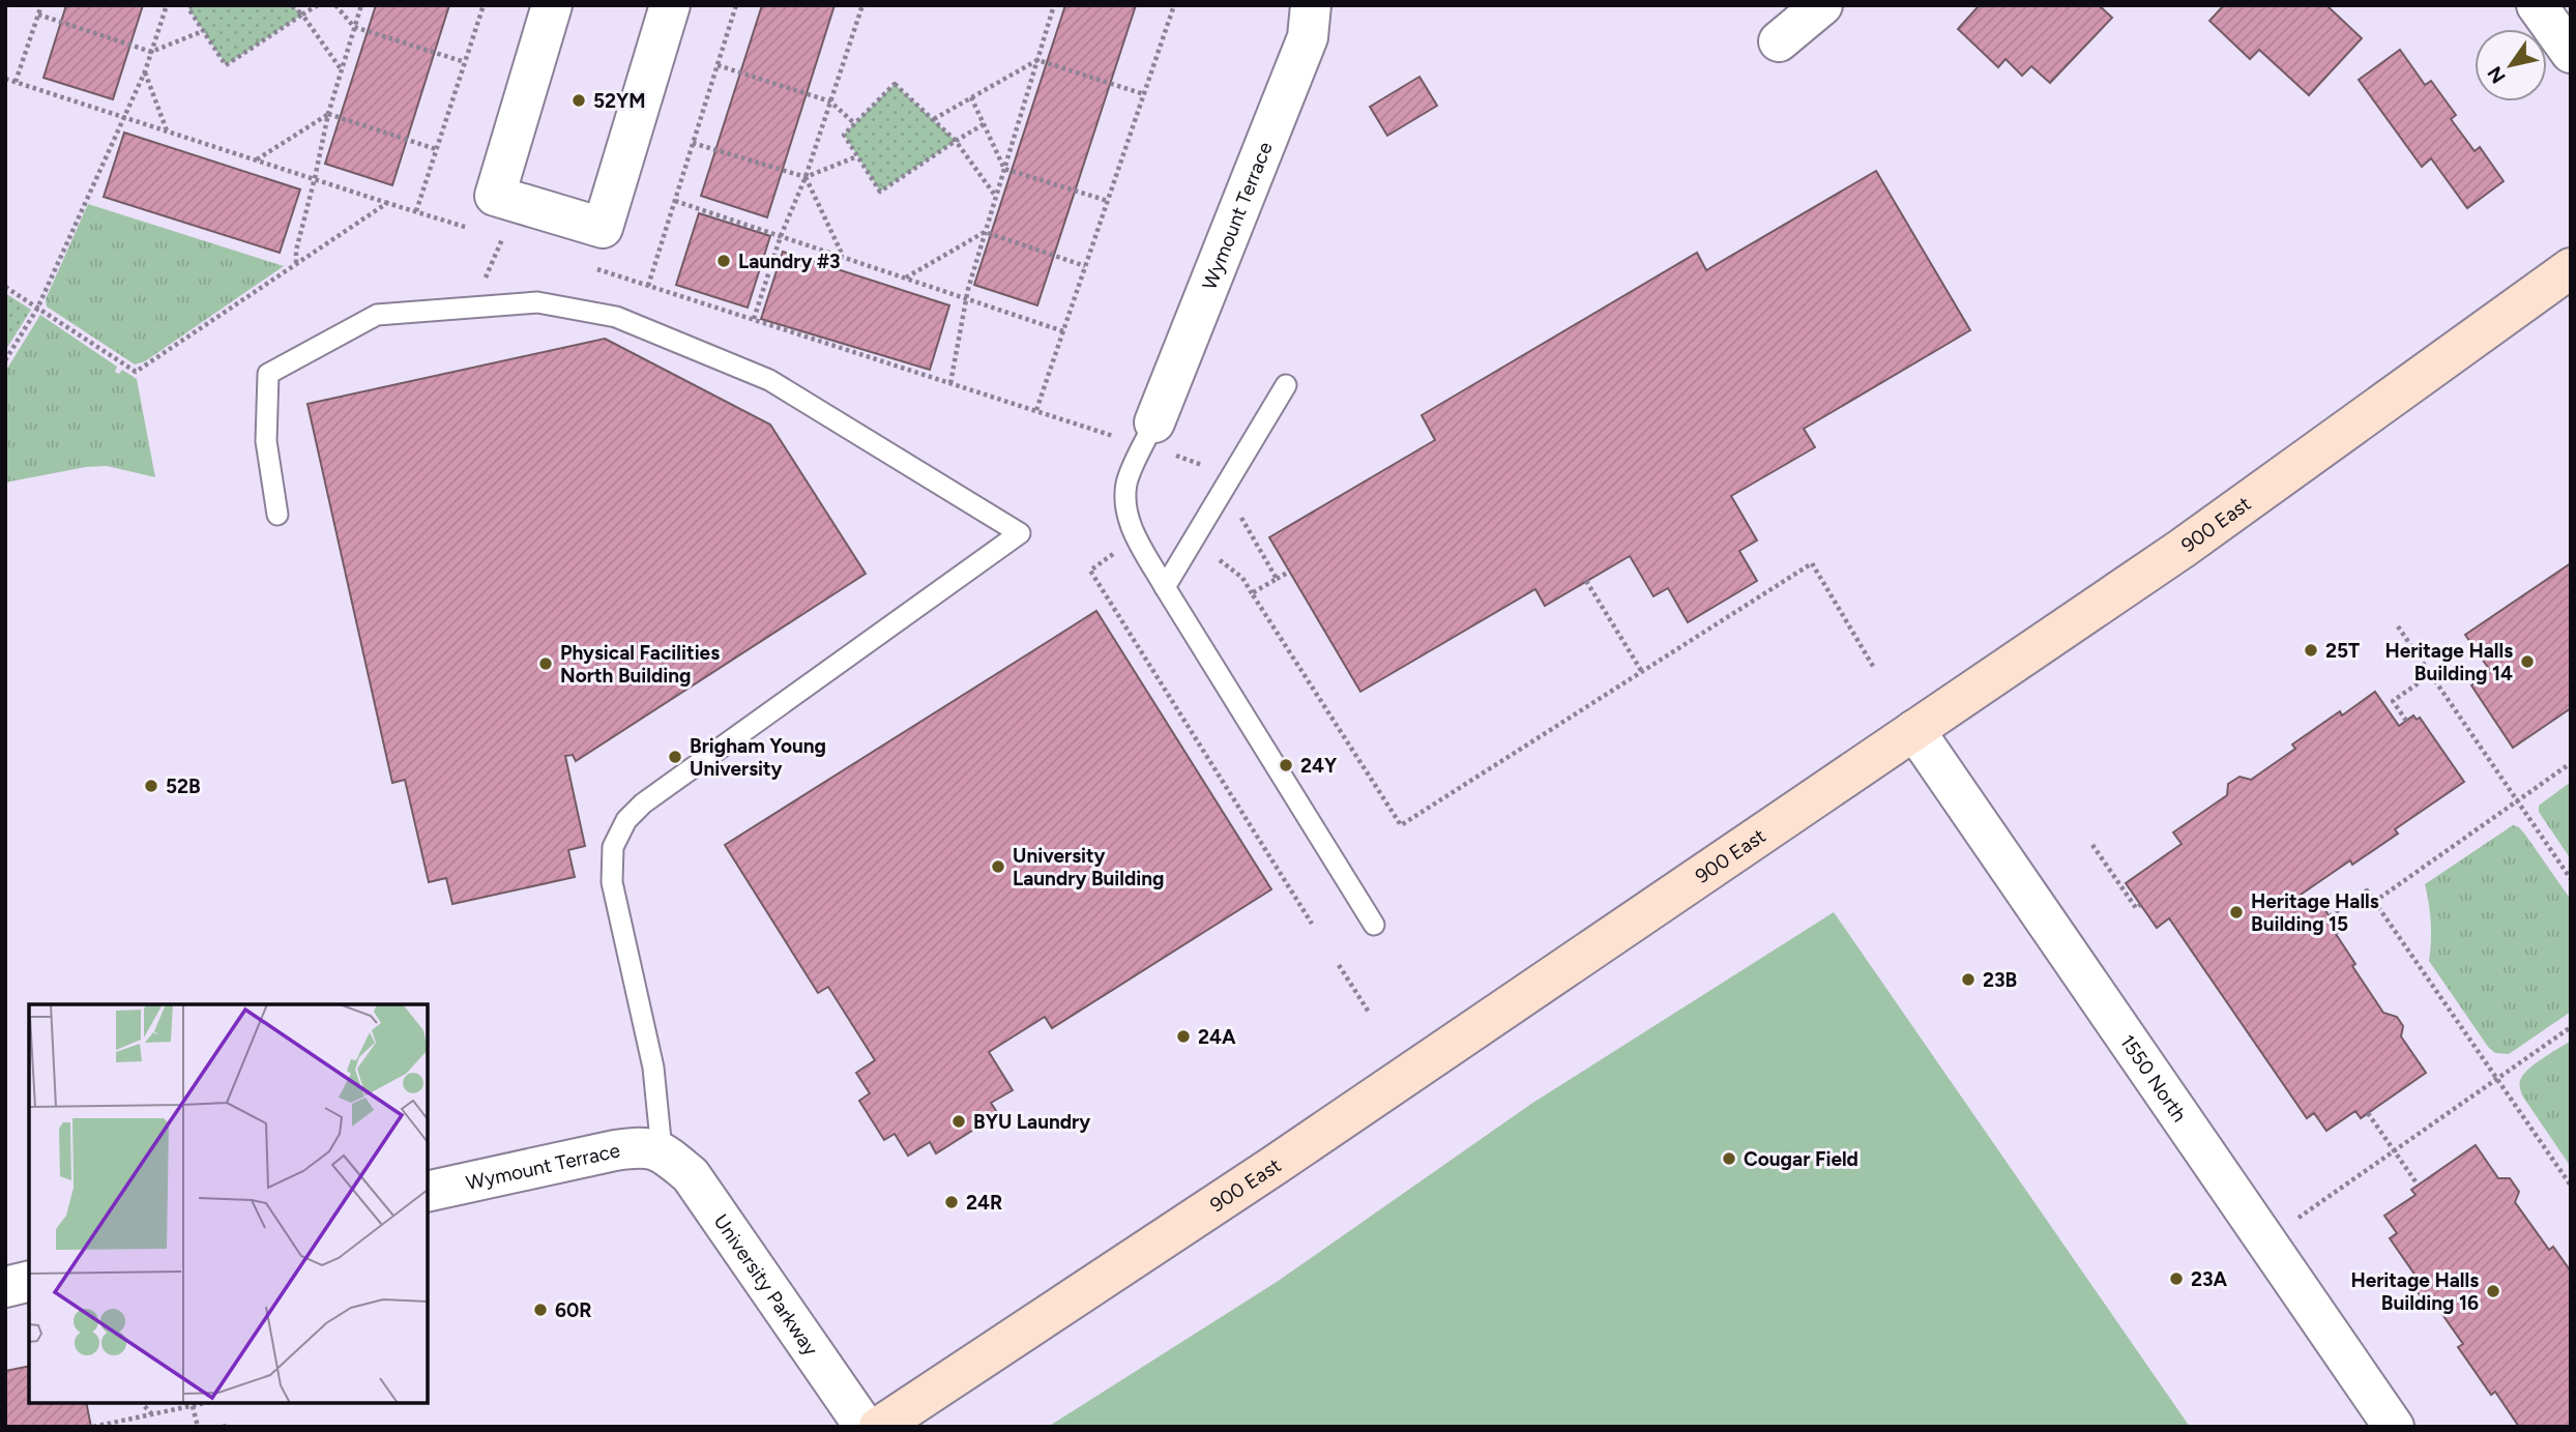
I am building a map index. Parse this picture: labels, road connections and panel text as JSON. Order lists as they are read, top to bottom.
{
  "streets": {
    "main road": ["900 East"],
    "street": ["Wymount Terrace", "1550 North", "University Parkway"]
  },
  "crossings": [
    ["Wymount Terrace", "University Parkway"],
    ["900 East", "1550 North"]
  ],
  "places": [
    "52YM",
    "Laundry #3",
    "25T",
    "Heritage Halls Building 14",
    "Physical Facilities North Building",
    "Brigham Young University",
    "24Y",
    "52B",
    "University Laundry Building",
    "Heritage Halls Building 15",
    "23B",
    "24A",
    "BYU Laundry",
    "Cougar Field",
    "24R",
    "23A",
    "Heritage Halls Building 16",
    "60R"
  ],
  "north": "bottom left"
}
